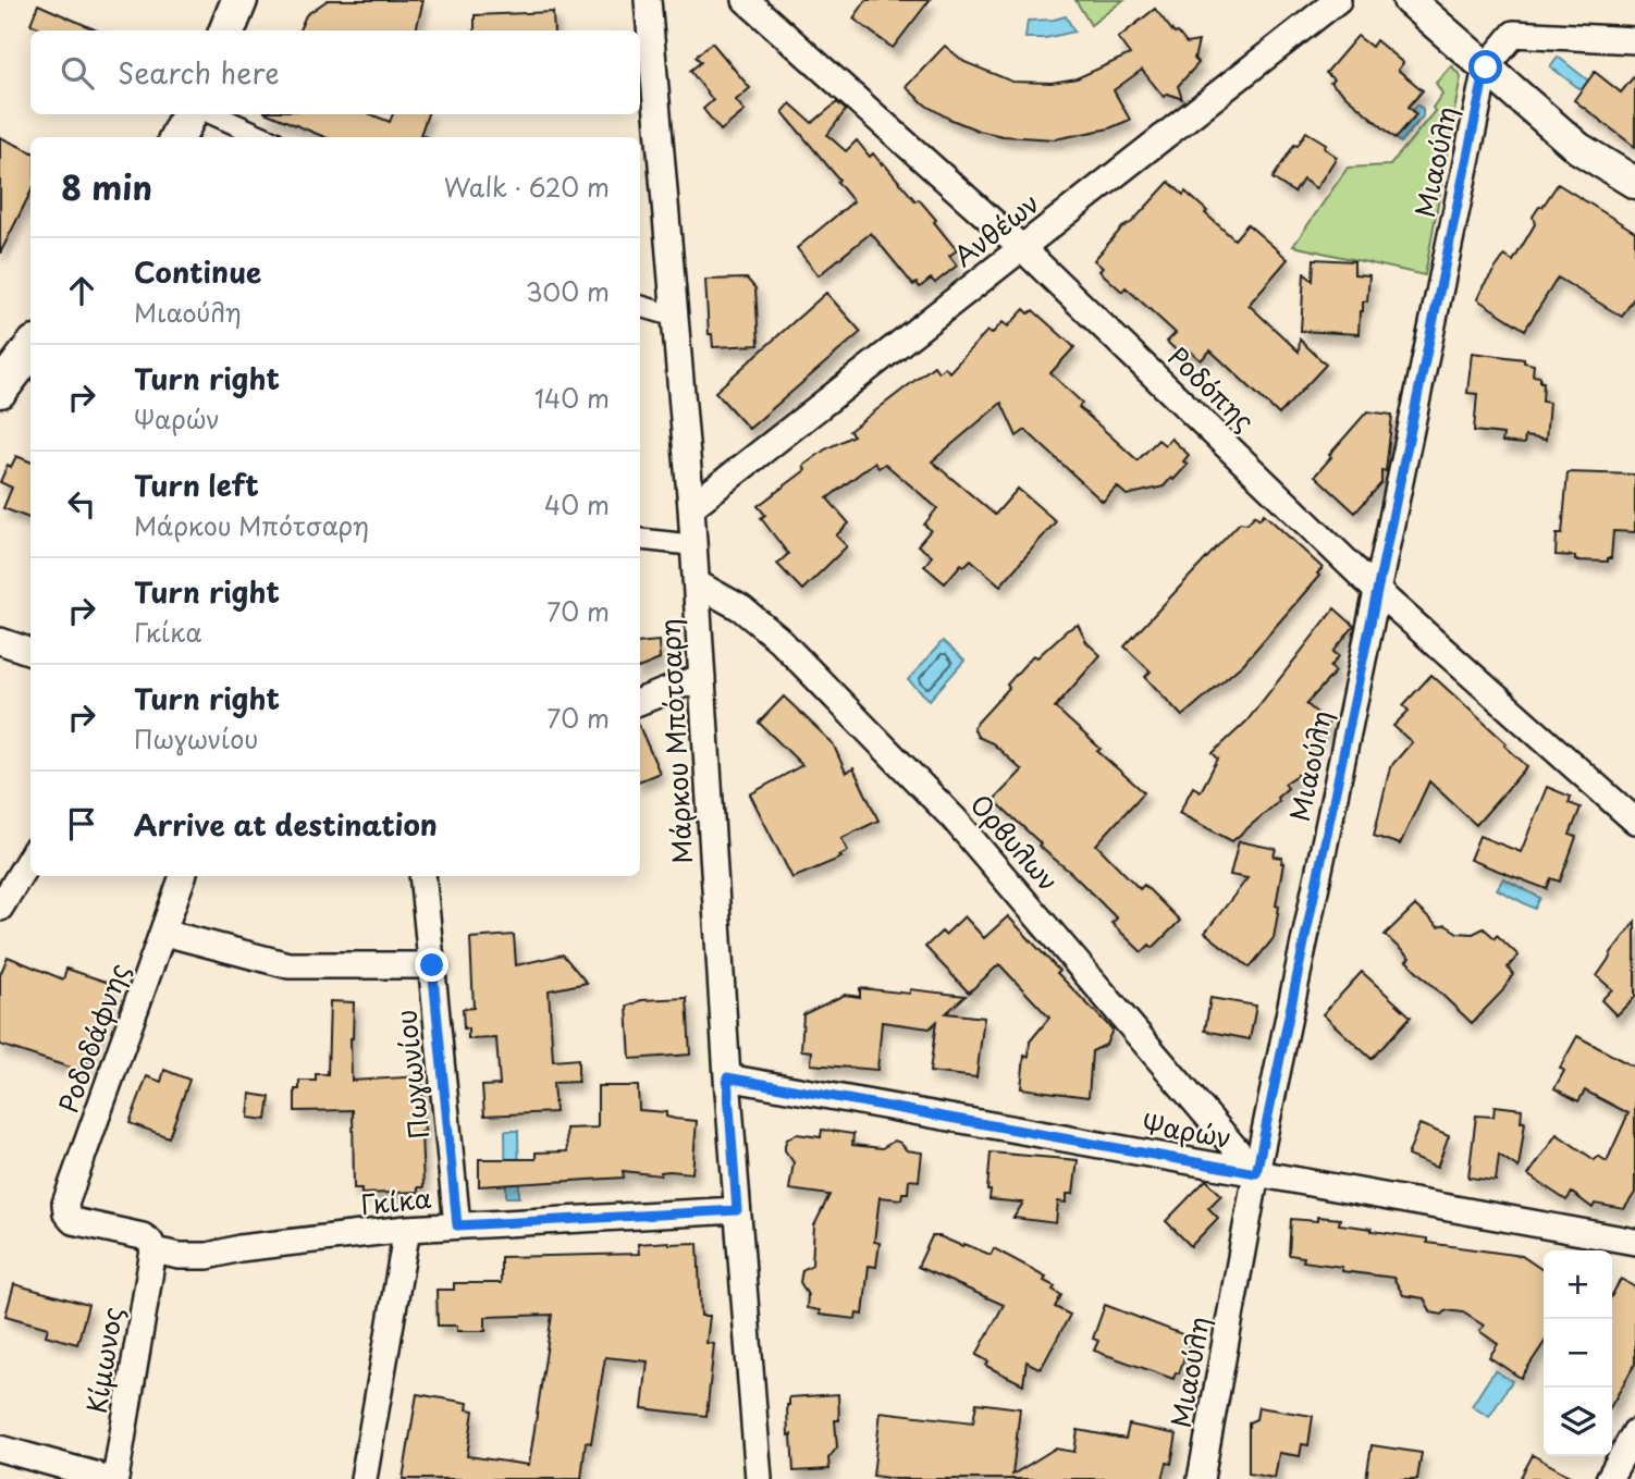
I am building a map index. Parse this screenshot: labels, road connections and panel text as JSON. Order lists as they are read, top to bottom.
{
  "streets": {
    "street": [
      "Μιαούλη",
      "Ανθέων",
      "Ροδόπης",
      "Μάρκου Μπότσαρη",
      "Ορβυλων",
      "Ροδοδάφνης",
      "Πωγωνίου",
      "Ψαρών",
      "Γκίκα",
      "Κίμωνος"
    ]
  },
  "crossings": [
    ["Μιαούλη", "Ροδόπης"],
    ["Μιαούλη", "Ορβυλων"],
    ["Μιαούλη", "Ψαρών"],
    ["Ανθέων", "Ροδόπης"],
    ["Ανθέων", "Μάρκου Μπότσαρη"],
    ["Μάρκου Μπότσαρη", "Ορβυλων"],
    ["Μάρκου Μπότσαρη", "Ψαρών"],
    ["Μάρκου Μπότσαρη", "Γκίκα"],
    ["Ορβυλων", "Ψαρών"],
    ["Ροδοδάφνης", "Γκίκα"],
    ["Πωγωνίου", "Γκίκα"],
    ["Γκίκα", "Κίμωνος"]
  ],
  "page": {
    "search": "Search here",
    "heading": ["8 min", "Walk · 620 m"],
    "list": [
      ["Continue", "Μιαούλη", "300 m"],
      ["Turn right", "Ψαρών", "140 m"],
      ["Turn left", "Μάρκου Μπότσαρη", "40 m"],
      ["Turn right", "Γκίκα", "70 m"],
      ["Turn right", "Πωγωνίου", "70 m"],
      "Arrive at destination"
    ],
    "map_buttons": ["+", "−"]
  }
}
